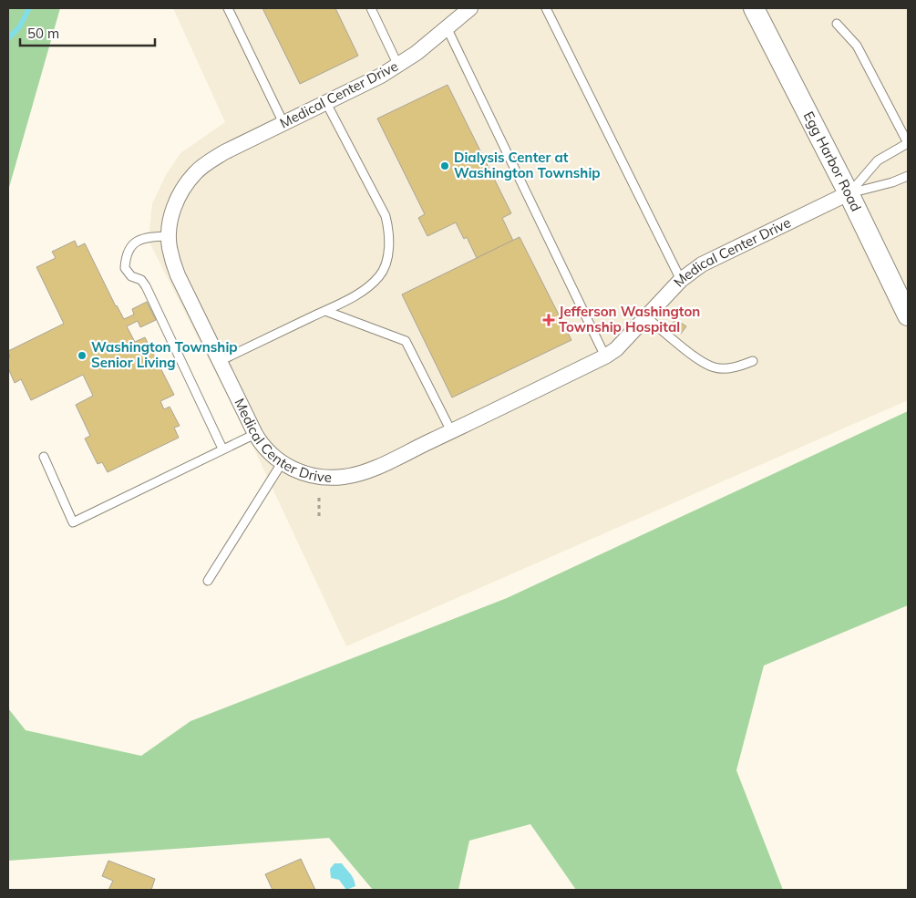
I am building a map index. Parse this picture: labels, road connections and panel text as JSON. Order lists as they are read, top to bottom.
{
  "streets": {
    "main road": ["Egg Harbor Road"],
    "street": ["Medical Center Drive"]
  },
  "crossings": [
    ["Medical Center Drive", "Egg Harbor Road"]
  ],
  "places": {
    "other": ["Dialysis Center at Washington Township", "Washington Township Senior Living"],
    "health": ["Jefferson Washington Township Hospital"]
  },
  "scale_bar": "50 m"
}
